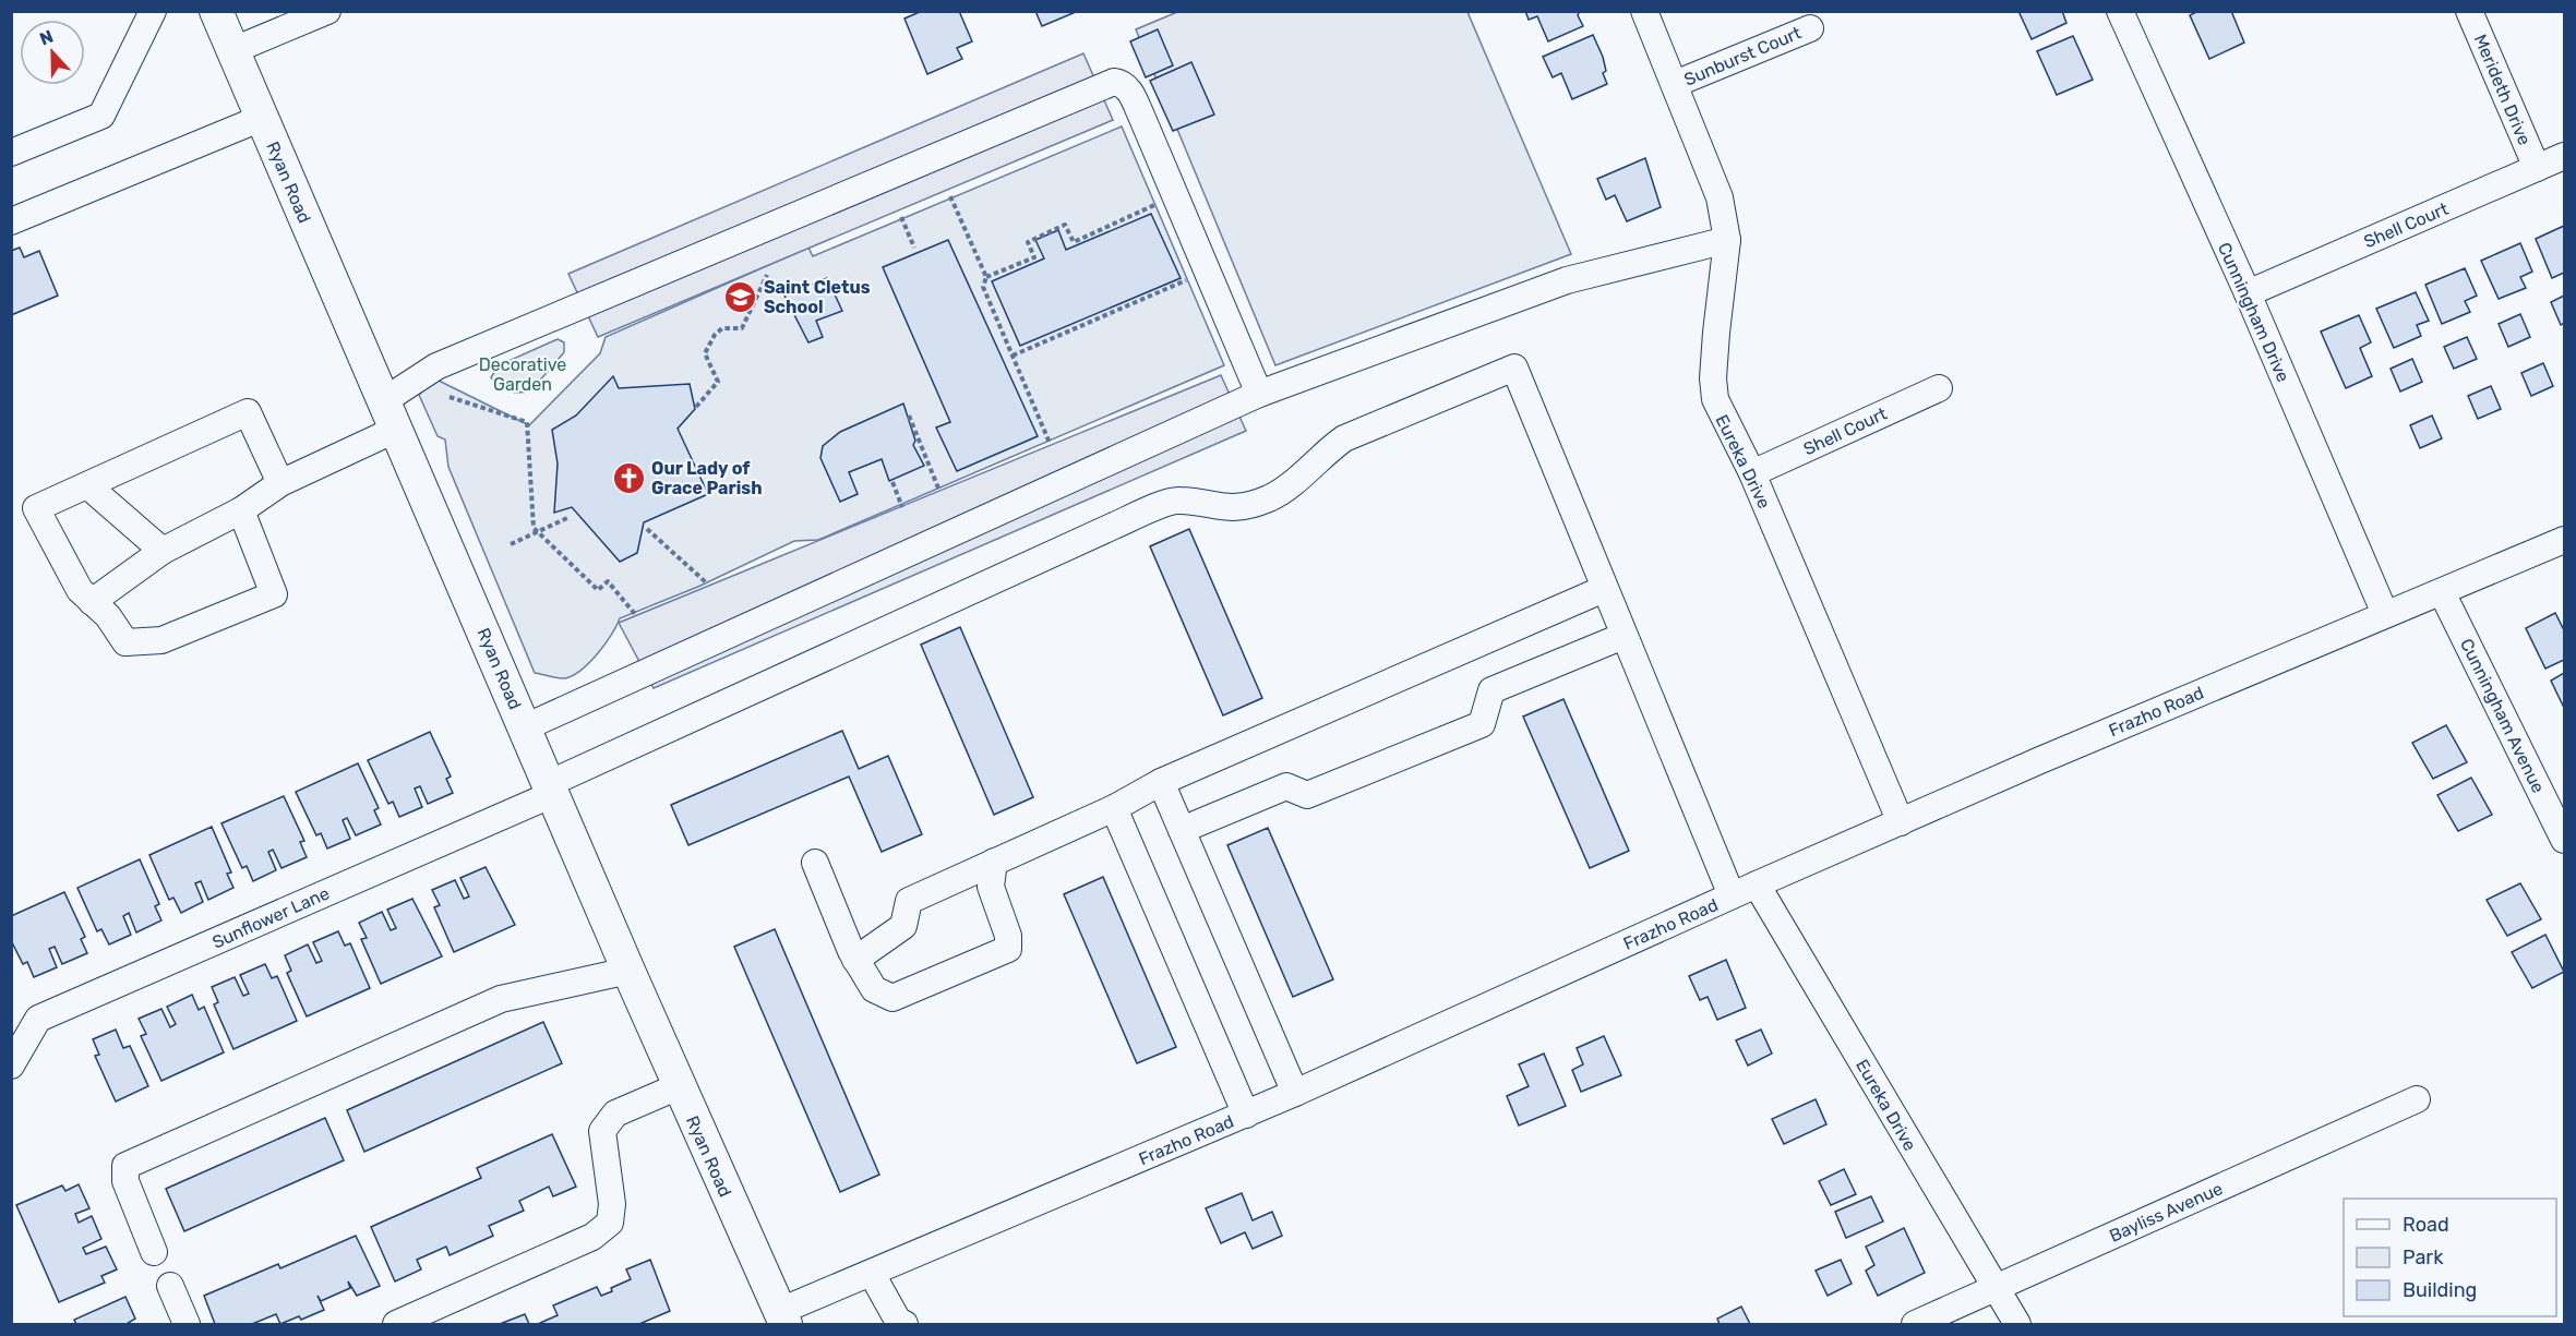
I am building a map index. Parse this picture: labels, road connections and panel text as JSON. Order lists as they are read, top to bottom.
{
  "streets": {
    "main road": ["Ryan Road"],
    "street": [
      "Sunburst Court",
      "Merideth Drive",
      "Shell Court",
      "Cunningham Drive",
      "Eureka Drive",
      "Frazho Road",
      "Cunningham Avenue",
      "Sunflower Lane",
      "Bayliss Avenue"
    ]
  },
  "crossings": [
    ["Sunburst Court", "Eureka Drive"],
    ["Merideth Drive", "Shell Court"],
    ["Ryan Road", "Frazho Road"],
    ["Ryan Road", "Sunflower Lane"],
    ["Shell Court", "Cunningham Drive"],
    ["Shell Court", "Eureka Drive"],
    ["Cunningham Drive", "Frazho Road"],
    ["Eureka Drive", "Frazho Road"],
    ["Eureka Drive", "Bayliss Avenue"],
    ["Frazho Road", "Cunningham Avenue"]
  ],
  "parks": ["Decorative Garden"],
  "places": {
    "school or university": ["Saint Cletus School"],
    "church": ["Our Lady of Grace Parish"]
  },
  "legend": ["Road", "Park", "Building"],
  "north": "top"
}
